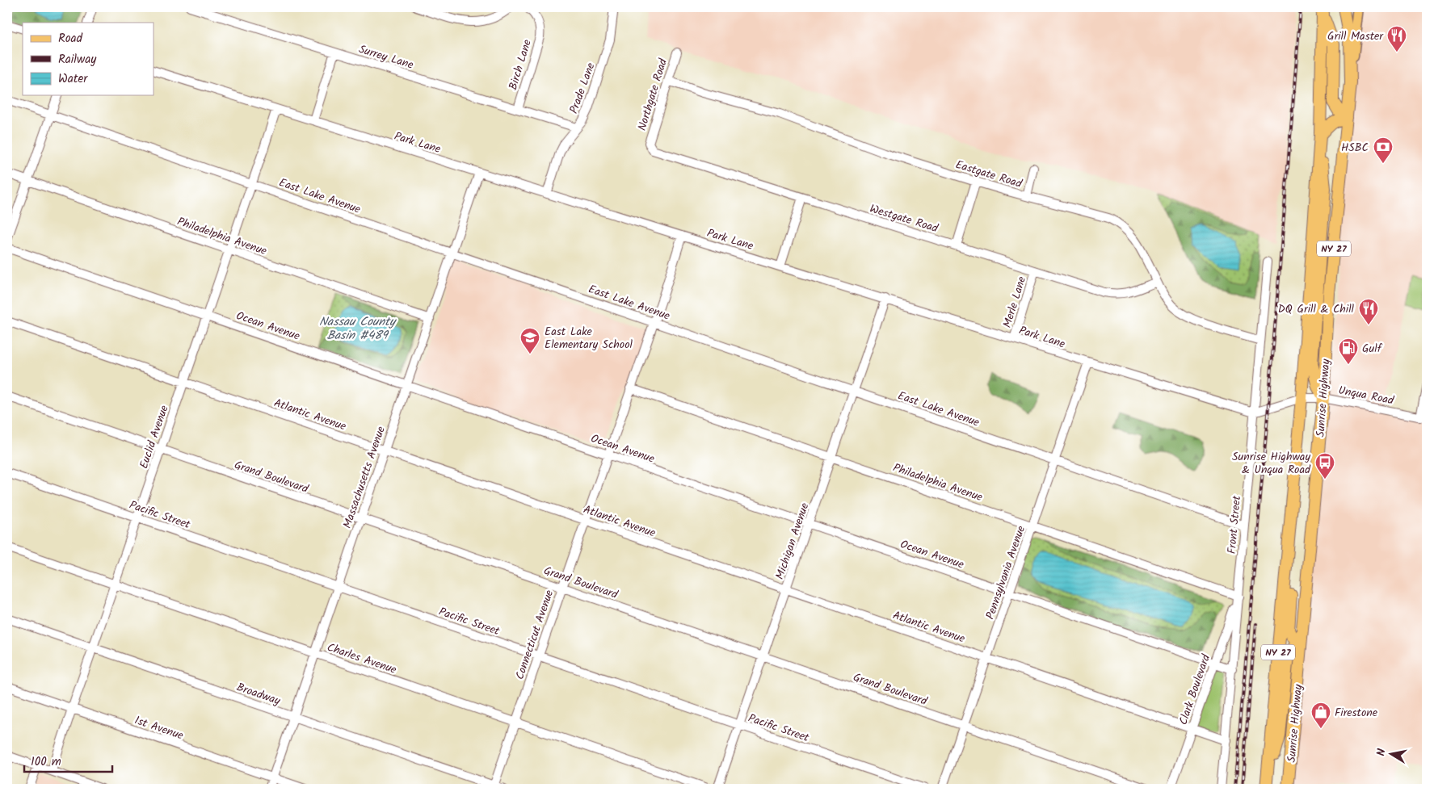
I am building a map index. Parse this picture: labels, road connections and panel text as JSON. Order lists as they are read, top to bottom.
{
  "streets": {
    "highway": ["NY 27", "Sunrise Highway"],
    "street": [
      "Surrey Lane",
      "Birch Lane",
      "Prade Lane",
      "Northgate Road",
      "Park Lane",
      "Eastgate Road",
      "East Lake Avenue",
      "Westgate Road",
      "Philadelphia Avenue",
      "Merle Lane",
      "Ocean Avenue",
      "Unqua Road",
      "Atlantic Avenue",
      "Euclid Avenue",
      "Grand Boulevard",
      "Massachusetts Avenue",
      "Pacific Street",
      "Front Street",
      "Michigan Avenue",
      "Pennsylvania Avenue",
      "Connecticut Avenue",
      "Charles Avenue",
      "Clark Boulevard",
      "Broadway",
      "1st Avenue"
    ]
  },
  "crossings": [
    ["Surrey Lane", "Birch Lane"],
    ["Surrey Lane", "Prade Lane"],
    ["Prade Lane", "Park Lane"],
    ["Northgate Road", "Eastgate Road"],
    ["Northgate Road", "Westgate Road"],
    ["Park Lane", "Merle Lane"],
    ["Park Lane", "Euclid Avenue"],
    ["Park Lane", "Massachusetts Avenue"],
    ["Park Lane", "Front Street"],
    ["Park Lane", "Michigan Avenue"],
    ["Park Lane", "Pennsylvania Avenue"],
    ["Park Lane", "Connecticut Avenue"],
    ["Eastgate Road", "Westgate Road"],
    ["Eastgate Road", "Front Street"],
    ["East Lake Avenue", "Euclid Avenue"],
    ["East Lake Avenue", "Massachusetts Avenue"],
    ["East Lake Avenue", "Front Street"],
    ["East Lake Avenue", "Michigan Avenue"],
    ["East Lake Avenue", "Pennsylvania Avenue"],
    ["East Lake Avenue", "Connecticut Avenue"],
    ["Westgate Road", "Merle Lane"],
    ["Philadelphia Avenue", "Euclid Avenue"],
    ["Philadelphia Avenue", "Massachusetts Avenue"],
    ["Philadelphia Avenue", "Front Street"],
    ["Philadelphia Avenue", "Michigan Avenue"],
    ["Philadelphia Avenue", "Pennsylvania Avenue"],
    ["Philadelphia Avenue", "Connecticut Avenue"],
    ["Philadelphia Avenue", "Clark Boulevard"],
    ["Ocean Avenue", "Euclid Avenue"],
    ["Ocean Avenue", "Massachusetts Avenue"],
    ["Ocean Avenue", "Front Street"],
    ["Ocean Avenue", "Michigan Avenue"],
    ["Ocean Avenue", "Pennsylvania Avenue"],
    ["Ocean Avenue", "Connecticut Avenue"],
    ["Ocean Avenue", "Clark Boulevard"],
    ["Unqua Road", "Sunrise Highway"],
    ["Atlantic Avenue", "Euclid Avenue"],
    ["Atlantic Avenue", "Massachusetts Avenue"],
    ["Atlantic Avenue", "Front Street"],
    ["Atlantic Avenue", "Michigan Avenue"],
    ["Atlantic Avenue", "Pennsylvania Avenue"],
    ["Atlantic Avenue", "Connecticut Avenue"],
    ["Atlantic Avenue", "Clark Boulevard"],
    ["Euclid Avenue", "Grand Boulevard"],
    ["Euclid Avenue", "Pacific Street"],
    ["Euclid Avenue", "Charles Avenue"],
    ["Euclid Avenue", "Broadway"],
    ["Euclid Avenue", "1st Avenue"],
    ["Grand Boulevard", "Massachusetts Avenue"],
    ["Grand Boulevard", "Michigan Avenue"],
    ["Grand Boulevard", "Pennsylvania Avenue"],
    ["Grand Boulevard", "Connecticut Avenue"],
    ["Massachusetts Avenue", "Pacific Street"],
    ["Massachusetts Avenue", "Charles Avenue"],
    ["Massachusetts Avenue", "Broadway"],
    ["Massachusetts Avenue", "1st Avenue"],
    ["Pacific Street", "Michigan Avenue"],
    ["Pacific Street", "Connecticut Avenue"],
    ["Front Street", "Clark Boulevard"],
    ["Connecticut Avenue", "Charles Avenue"],
    ["Connecticut Avenue", "Broadway"]
  ],
  "water": ["Nassau County Basin #489"],
  "places": {
    "restaurant": ["Grill Master", "DQ Grill & Chill"],
    "bank": ["HSBC"],
    "school or university": ["East Lake Elementary School"],
    "fuel station": ["Gulf"],
    "bus stop": ["Sunrise Highway & Unqua Road"],
    "shop": ["Firestone"]
  },
  "legend": ["Road", "Railway", "Water"],
  "scale_bar": "100 m",
  "north": "left"
}
